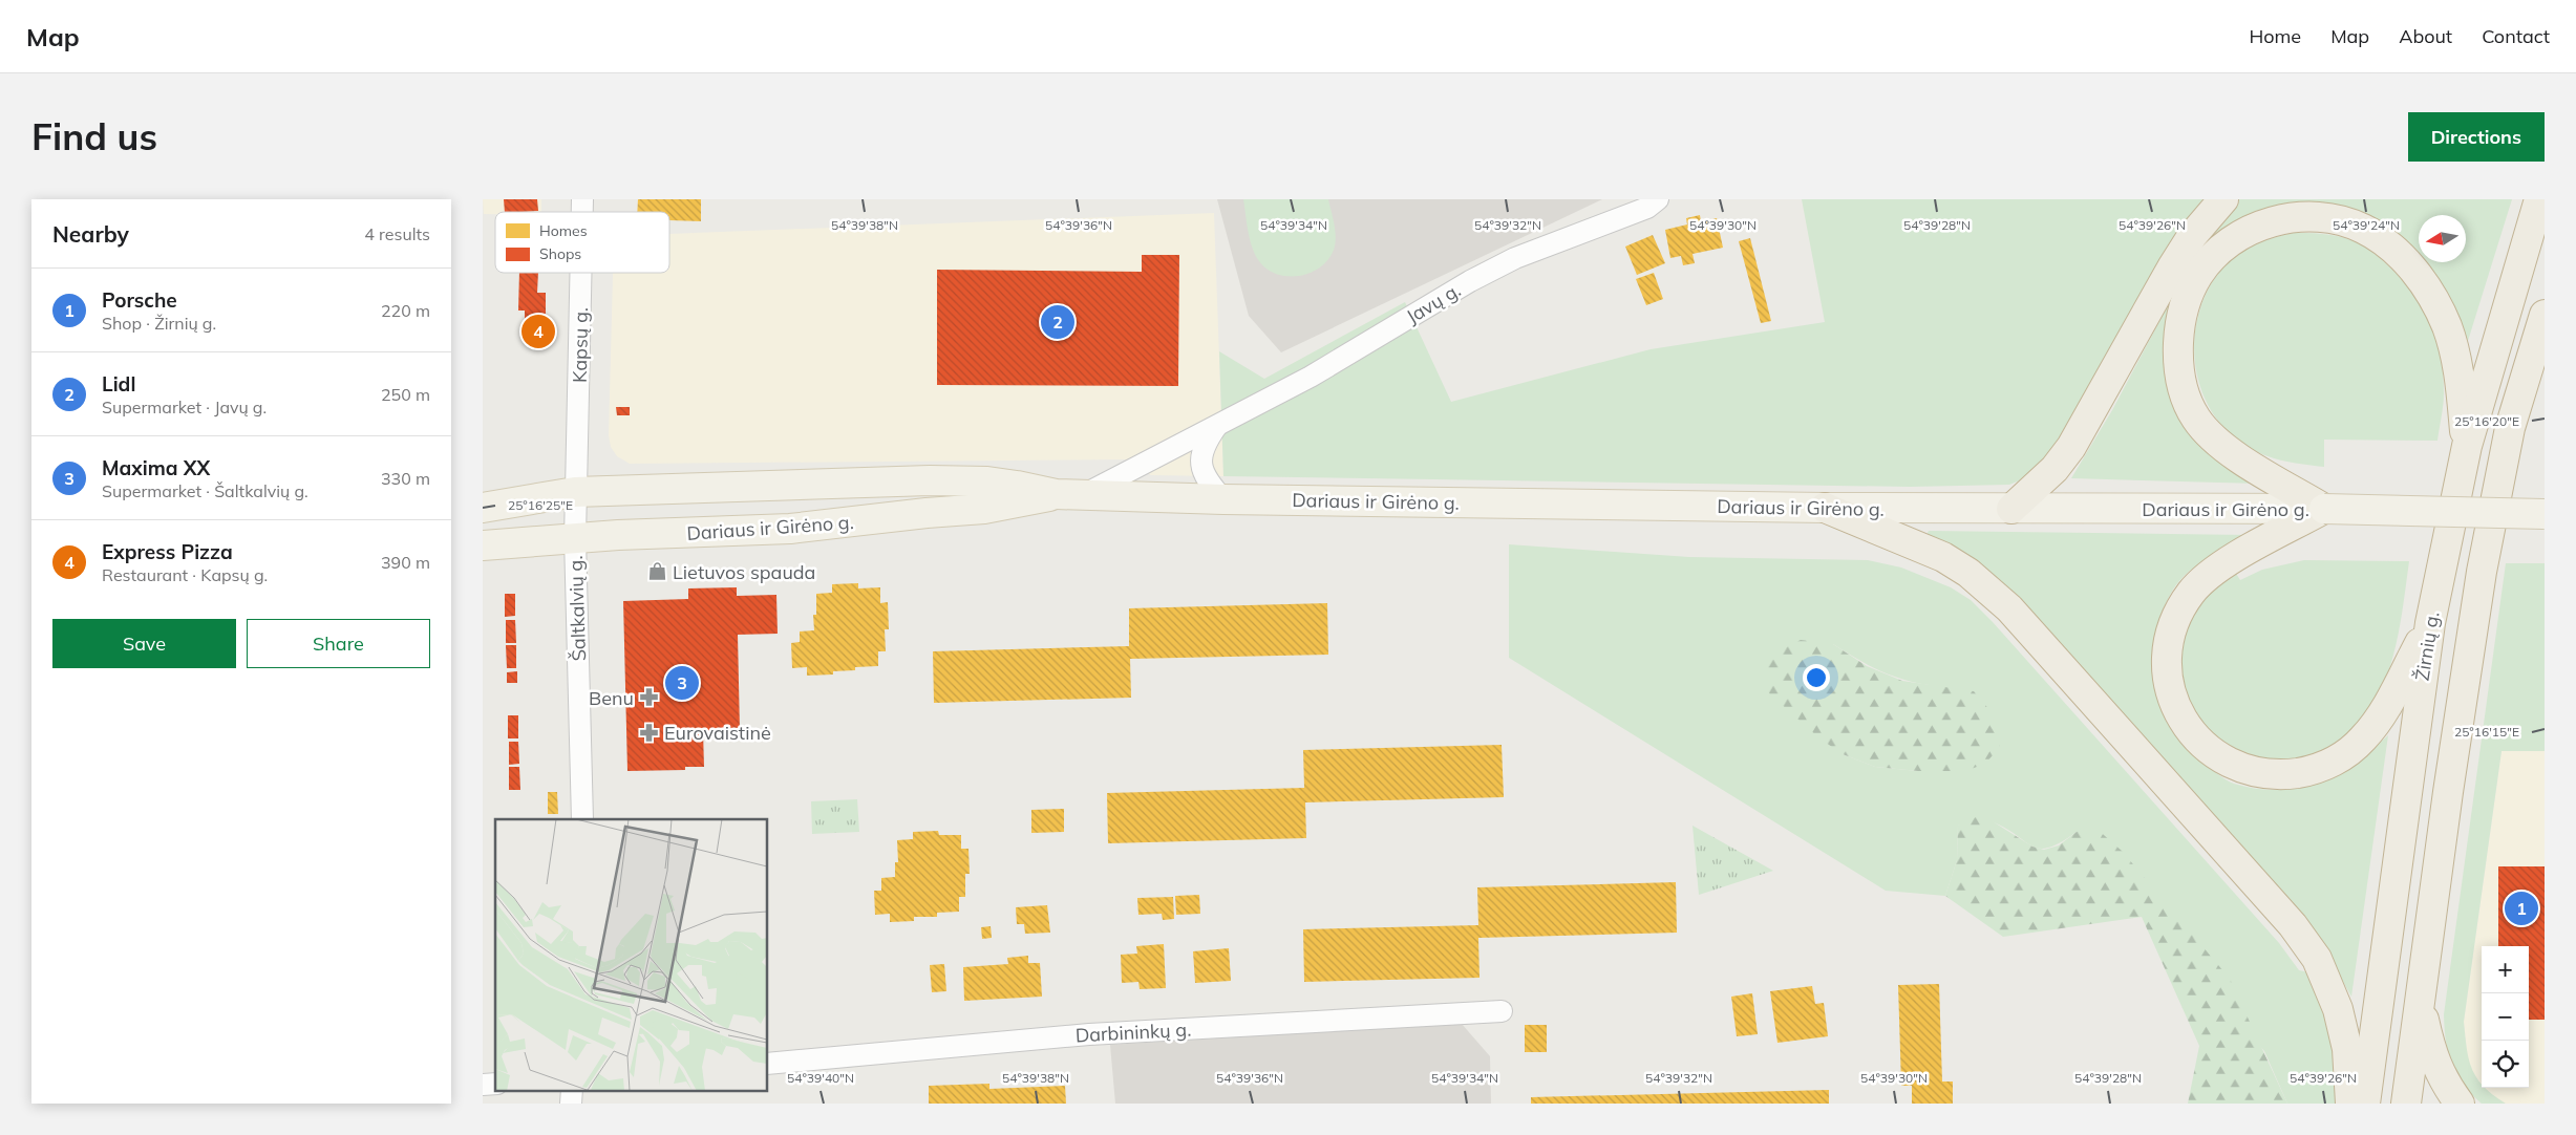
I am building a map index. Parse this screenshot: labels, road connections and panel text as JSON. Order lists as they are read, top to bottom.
{
  "streets": {
    "highway": ["Žirnių g."],
    "main road": ["Dariaus ir Girėno g."],
    "street": [
      "Javų g.",
      "Kapsų g.",
      "Šaltkalvių g.",
      "Darbininkų g."
    ]
  },
  "crossings": [
    ["Javų g.", "Dariaus ir Girėno g."],
    ["Kapsų g.", "Dariaus ir Girėno g."],
    ["Kapsų g.", "Šaltkalvių g."],
    ["Dariaus ir Girėno g.", "Šaltkalvių g."]
  ],
  "places": {
    "shop": ["Lietuvos spauda"],
    "pharmacy": ["Benu", "Eurovaistinė"]
  },
  "legend": ["Homes", "Shops"],
  "north": "left",
  "page": {
    "header": "Map",
    "nav": [
      "Home",
      "Map",
      "About",
      "Contact"
    ],
    "buttons": [
      "Directions",
      ["Save", "Share"]
    ],
    "title": "Find us",
    "heading": ["Nearby", "4 results"],
    "list": [
      {
        "mark": "1",
        "name": "Porsche",
        "note": "Shop · Žirnių g.",
        "value": "220 m"
      },
      {
        "mark": "2",
        "name": "Lidl",
        "note": "Supermarket · Javų g.",
        "value": "250 m"
      },
      {
        "mark": "3",
        "name": "Maxima XX",
        "note": "Supermarket · Šaltkalvių g.",
        "value": "330 m"
      },
      {
        "mark": "4",
        "name": "Express Pizza",
        "note": "Restaurant · Kapsų g.",
        "value": "390 m"
      }
    ],
    "pins": [
      "2",
      "4",
      "3",
      "1"
    ],
    "map_buttons": ["+", "−"]
  },
  "coordinates": [
    "54°39'24\"N",
    "54°39'38\"N",
    "54°39'36\"N",
    "54°39'34\"N",
    "54°39'32\"N",
    "54°39'30\"N",
    "54°39'28\"N",
    "54°39'26\"N",
    "25°16'20\"E",
    "25°16'25\"E",
    "25°16'15\"E",
    "54°39'40\"N"
  ]
}
